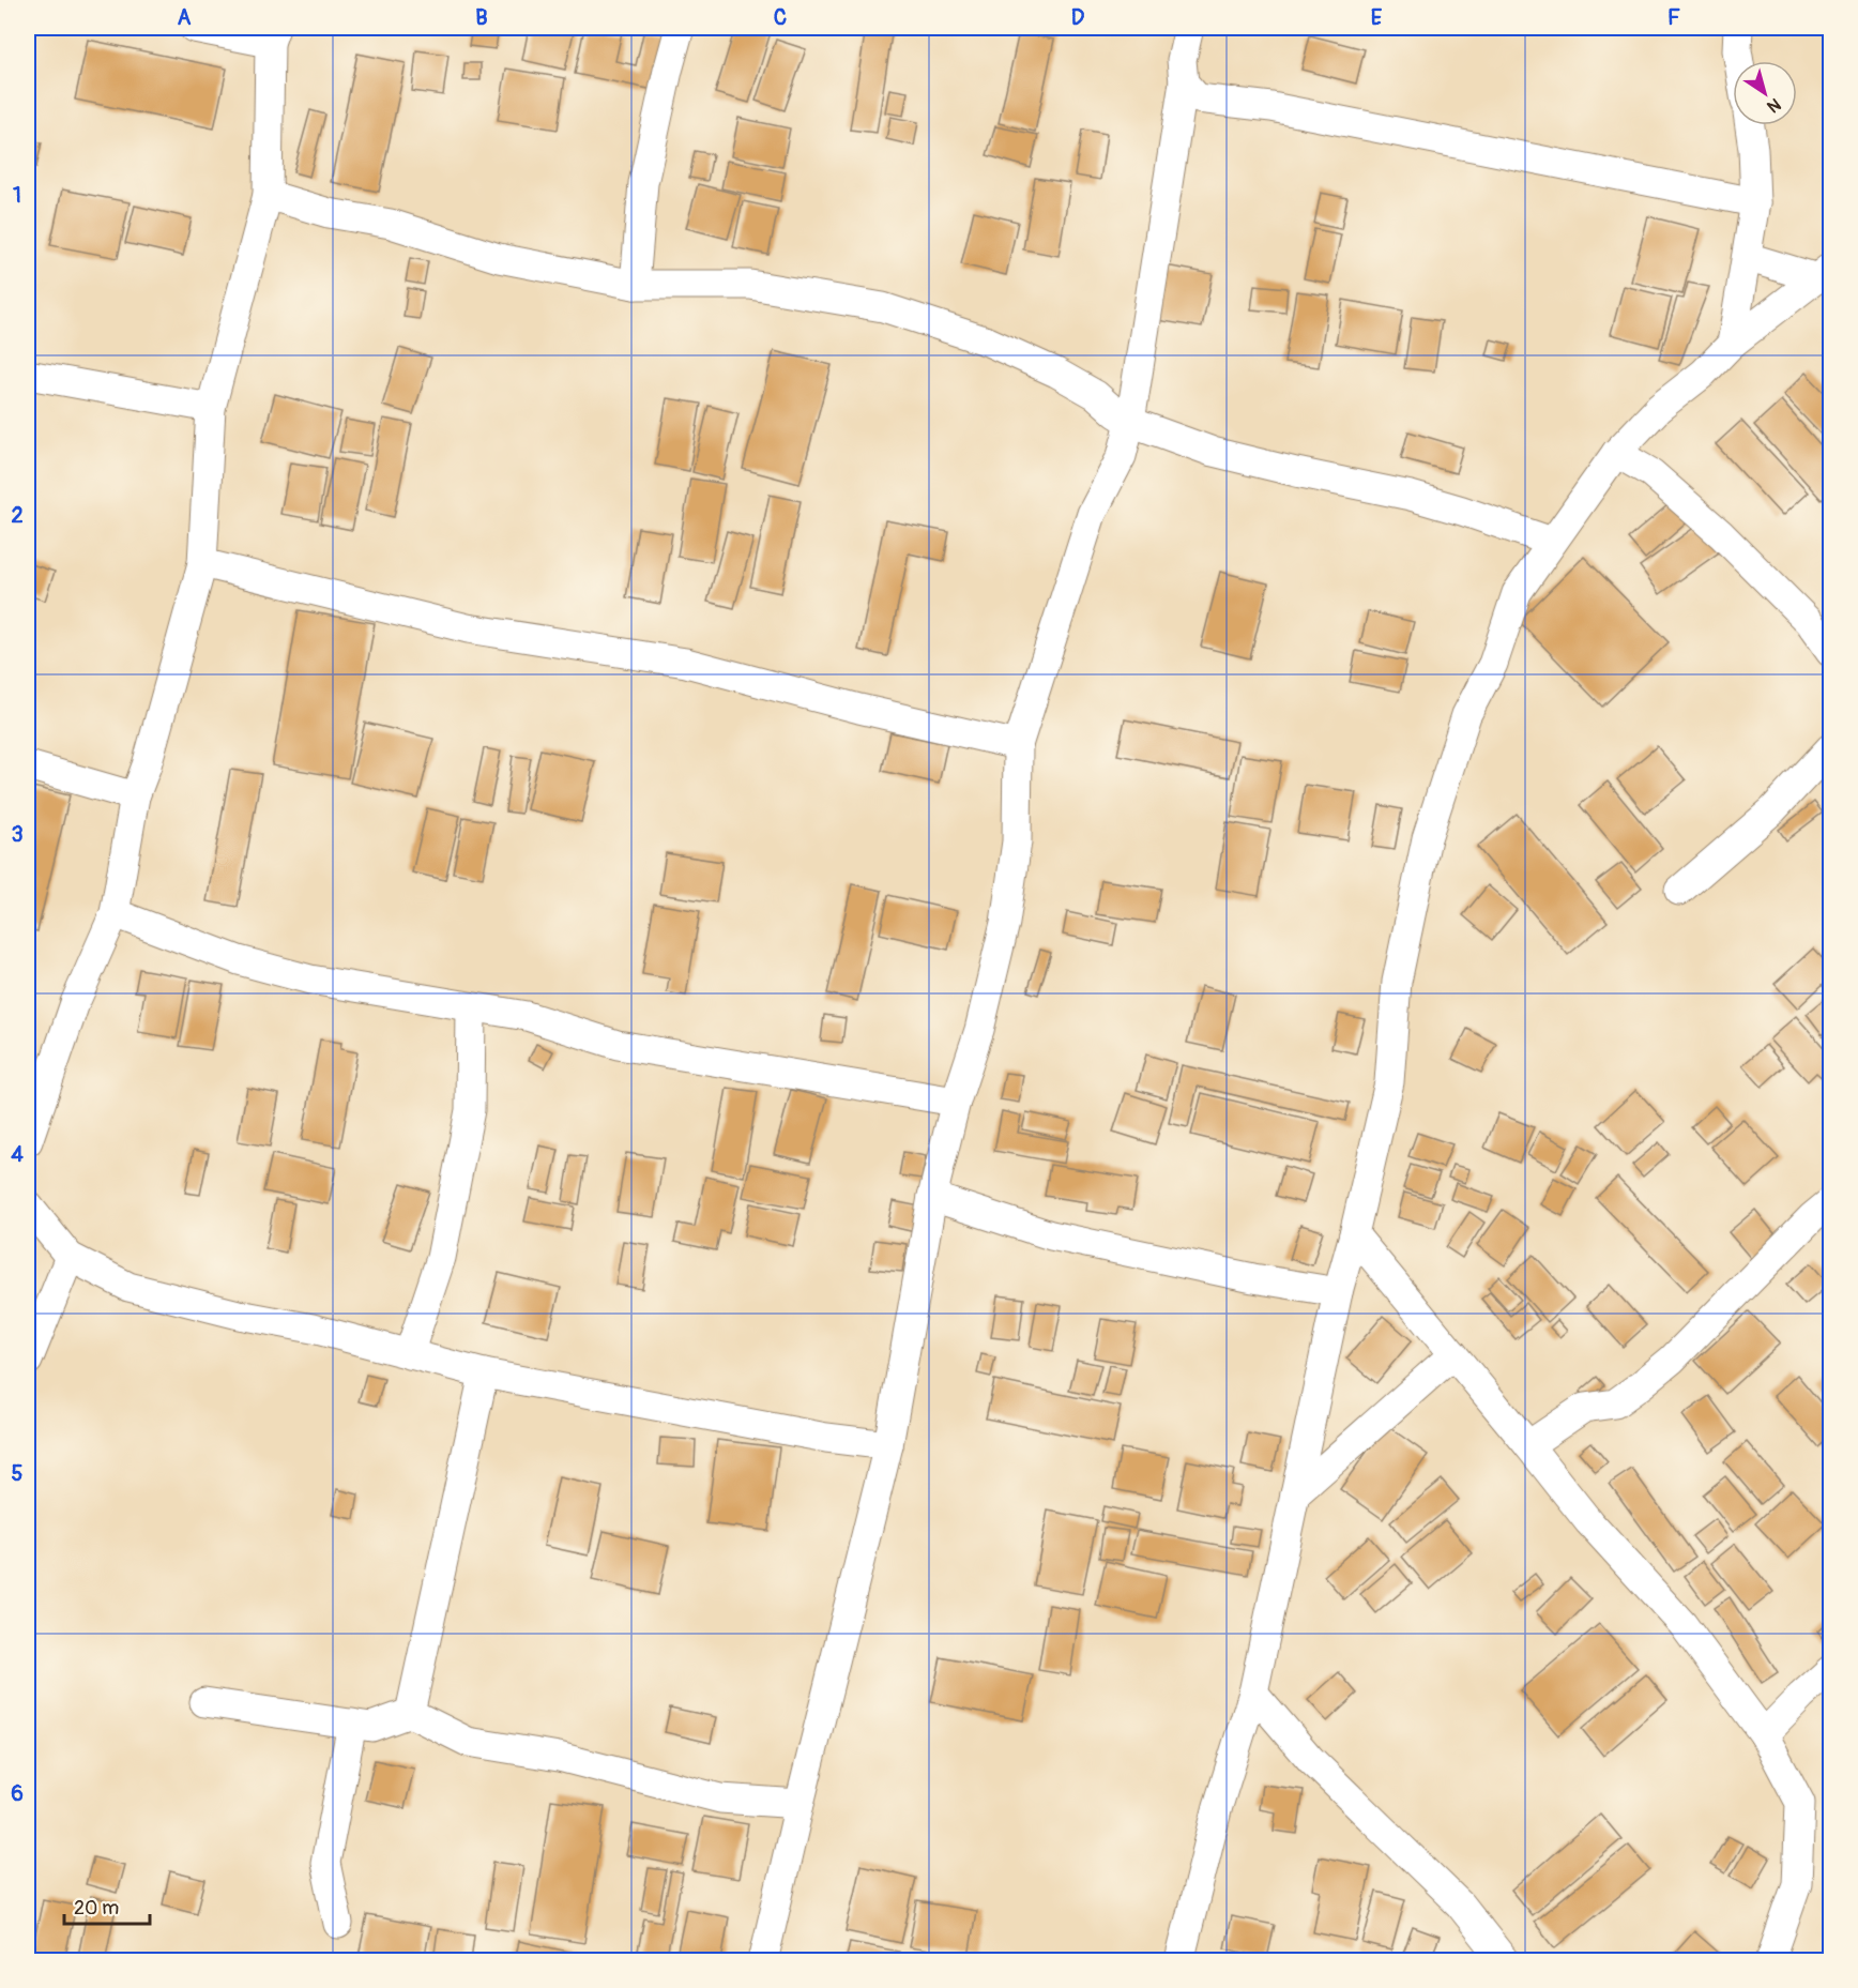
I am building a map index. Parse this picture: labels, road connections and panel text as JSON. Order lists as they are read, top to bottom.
{
  "scale_bar": "20 m",
  "north": "bottom right",
  "grid": {
    "columns": [
      "A",
      "B",
      "C",
      "D",
      "E",
      "F"
    ],
    "rows": [
      "1",
      "2",
      "3",
      "4",
      "5",
      "6"
    ]
  }
}
